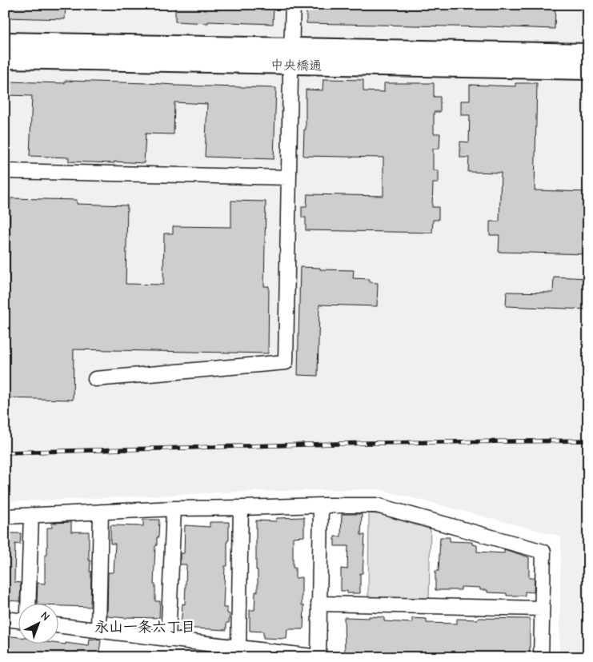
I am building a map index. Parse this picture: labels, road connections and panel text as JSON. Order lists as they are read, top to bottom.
{
  "streets": {
    "main road": ["中央橋通"]
  },
  "districts": ["永山一条六丁目"],
  "north": "top right"
}
